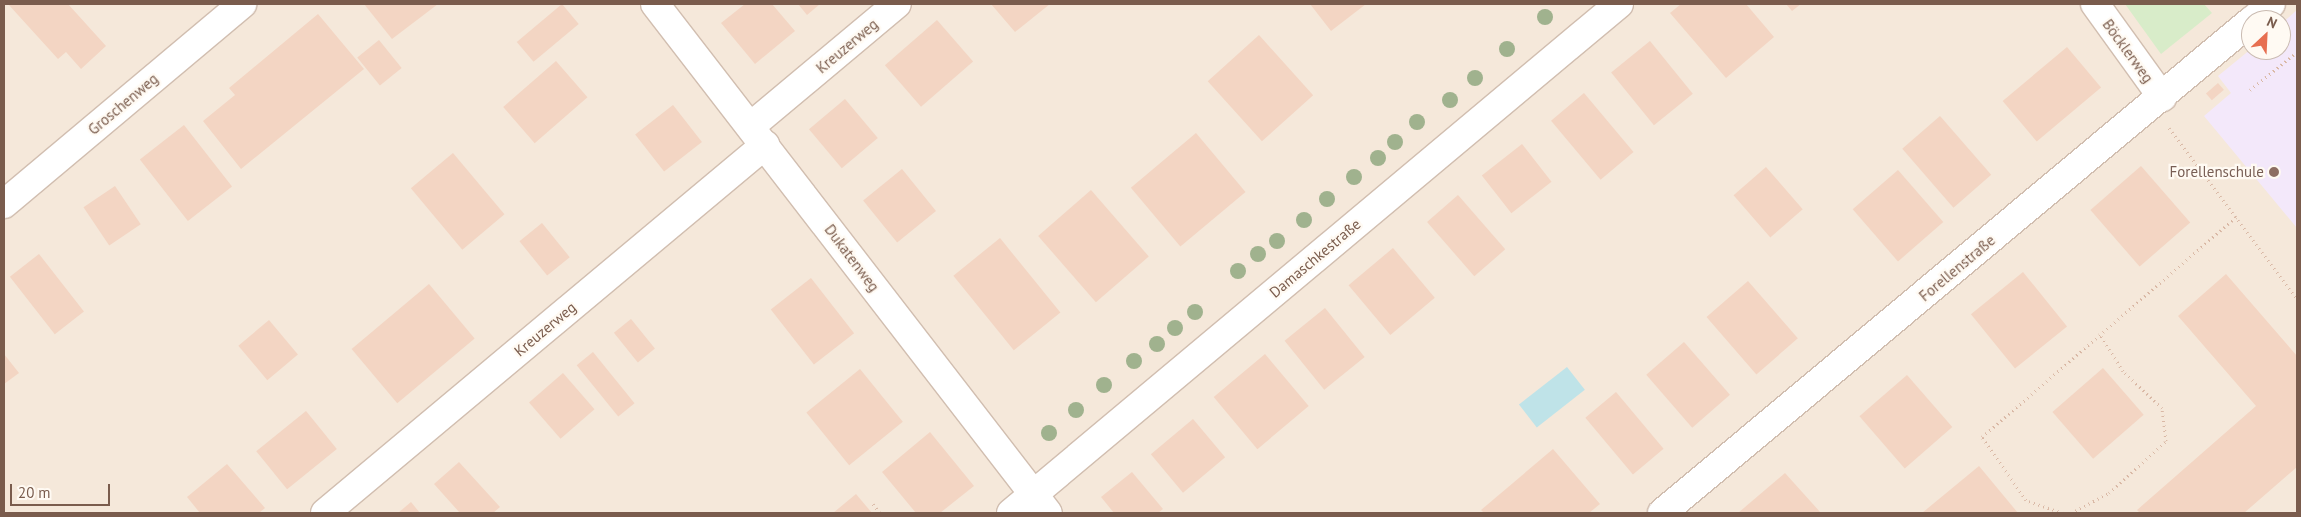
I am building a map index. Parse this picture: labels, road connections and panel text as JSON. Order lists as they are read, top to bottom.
{
  "streets": {
    "street": [
      "Kreuzerweg",
      "Böcklerweg",
      "Groschenweg",
      "Dukatenweg",
      "Damaschkestraße",
      "Forellenstraße"
    ]
  },
  "crossings": [
    ["Kreuzerweg", "Dukatenweg"],
    ["Böcklerweg", "Forellenstraße"],
    ["Dukatenweg", "Damaschkestraße"]
  ],
  "places": ["Forellenschule"],
  "scale_bar": "20 m",
  "north": "top right"
}
